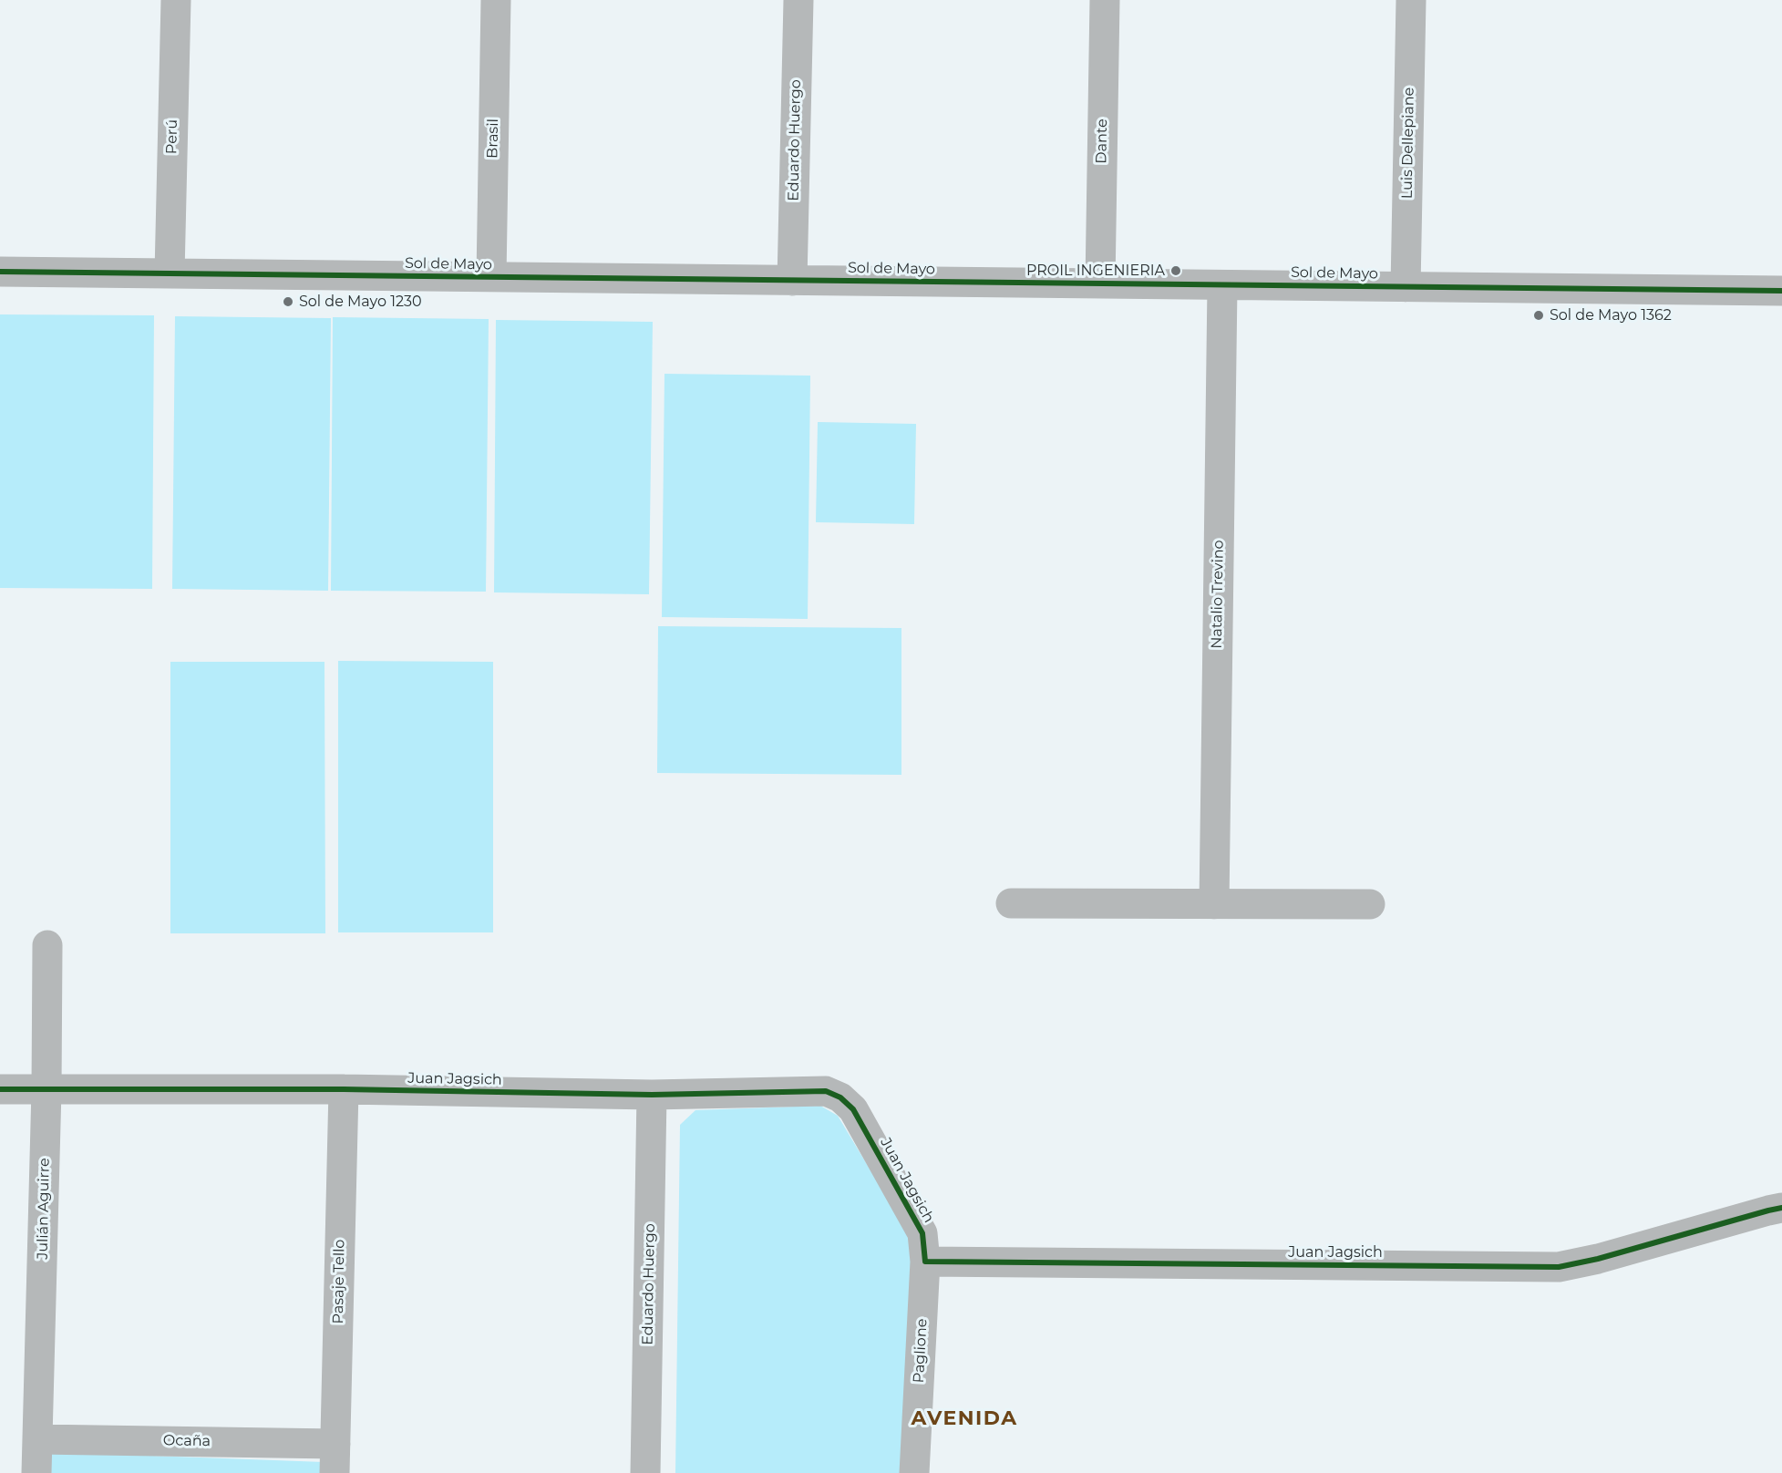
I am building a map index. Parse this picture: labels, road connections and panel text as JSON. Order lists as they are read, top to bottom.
{
  "streets": {
    "street": [
      "Perú",
      "Brasil",
      "Eduardo Huergo",
      "Dante",
      "Luis Dellepiane",
      "Sol de Mayo",
      "Natalio Trevino",
      "Juan Jagsich",
      "Julián Aguirre",
      "Pasaje Tello",
      "Paglione",
      "Ocaña"
    ]
  },
  "crossings": [
    ["Perú", "Sol de Mayo"],
    ["Brasil", "Sol de Mayo"],
    ["Eduardo Huergo", "Sol de Mayo"],
    ["Eduardo Huergo", "Juan Jagsich"],
    ["Dante", "Sol de Mayo"],
    ["Luis Dellepiane", "Sol de Mayo"],
    ["Sol de Mayo", "Natalio Trevino"],
    ["Juan Jagsich", "Julián Aguirre"],
    ["Juan Jagsich", "Pasaje Tello"],
    ["Juan Jagsich", "Paglione"],
    ["Julián Aguirre", "Ocaña"],
    ["Pasaje Tello", "Ocaña"]
  ],
  "districts": ["AVENIDA"],
  "places": ["PROIL INGENIERIA", "Sol de Mayo 1230", "Sol de Mayo 1362"]
}
